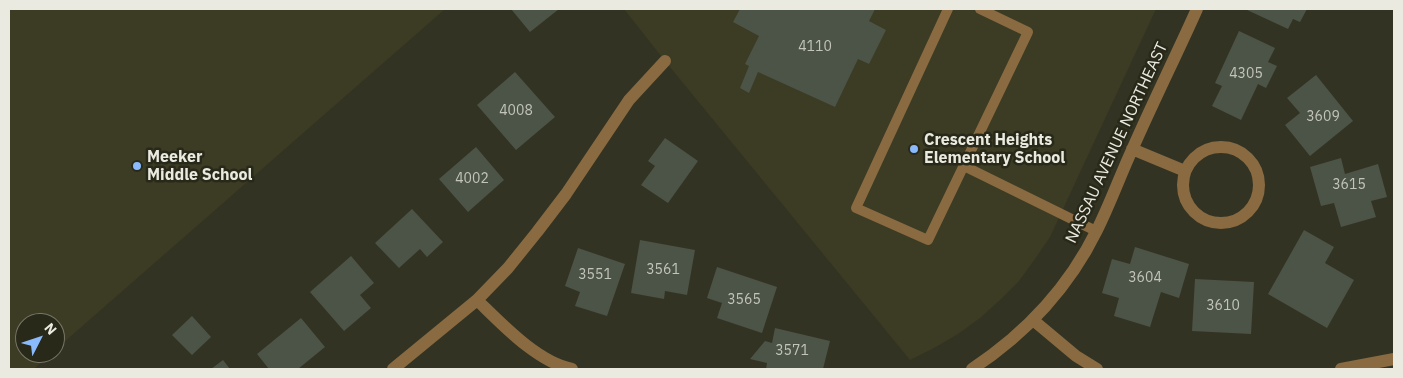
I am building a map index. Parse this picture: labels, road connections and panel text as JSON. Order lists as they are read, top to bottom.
{
  "streets": {
    "street": ["NASSAU AVENUE NORTHEAST"]
  },
  "places": ["Crescent Heights Elementary School", "Meeker Middle School"],
  "house_numbers": [
    "4110",
    "4305",
    "4008",
    "3609",
    "4002",
    "3615",
    "3561",
    "3551",
    "3604",
    "3565",
    "3610",
    "3571"
  ],
  "north": "top right"
}
